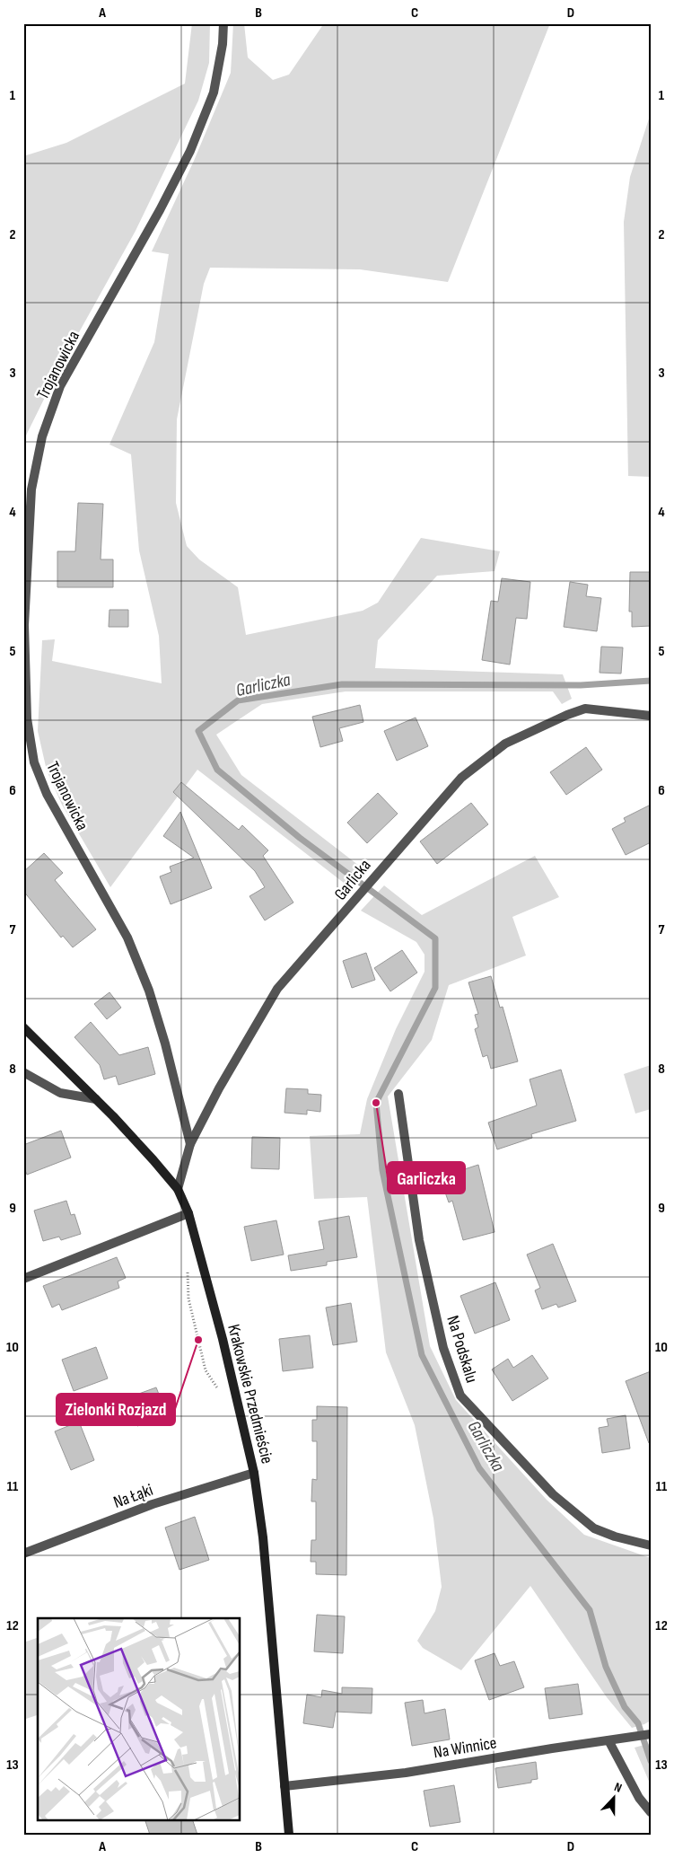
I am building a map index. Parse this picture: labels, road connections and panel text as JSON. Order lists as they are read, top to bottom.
{
  "streets": {
    "main road": ["Krakowskie Przedmieście"],
    "street": [
      "Trojanowicka",
      "Garlicka",
      "Na Podskalu",
      "Na Łąki",
      "Na Winnice"
    ]
  },
  "crossings": [
    ["Trojanowicka", "Garlicka"],
    ["Garlicka", "Krakowskie Przedmieście"],
    ["Krakowskie Przedmieście", "Na Łąki"],
    ["Krakowskie Przedmieście", "Na Winnice"]
  ],
  "water": ["Garliczka"],
  "places": ["Garliczka", "Zielonki Rozjazd"],
  "north": "top",
  "grid": {
    "columns": [
      "A",
      "B",
      "C",
      "D"
    ],
    "rows": [
      "1",
      "2",
      "3",
      "4",
      "5",
      "6",
      "7",
      "8",
      "9",
      "10",
      "11",
      "12",
      "13"
    ]
  }
}
